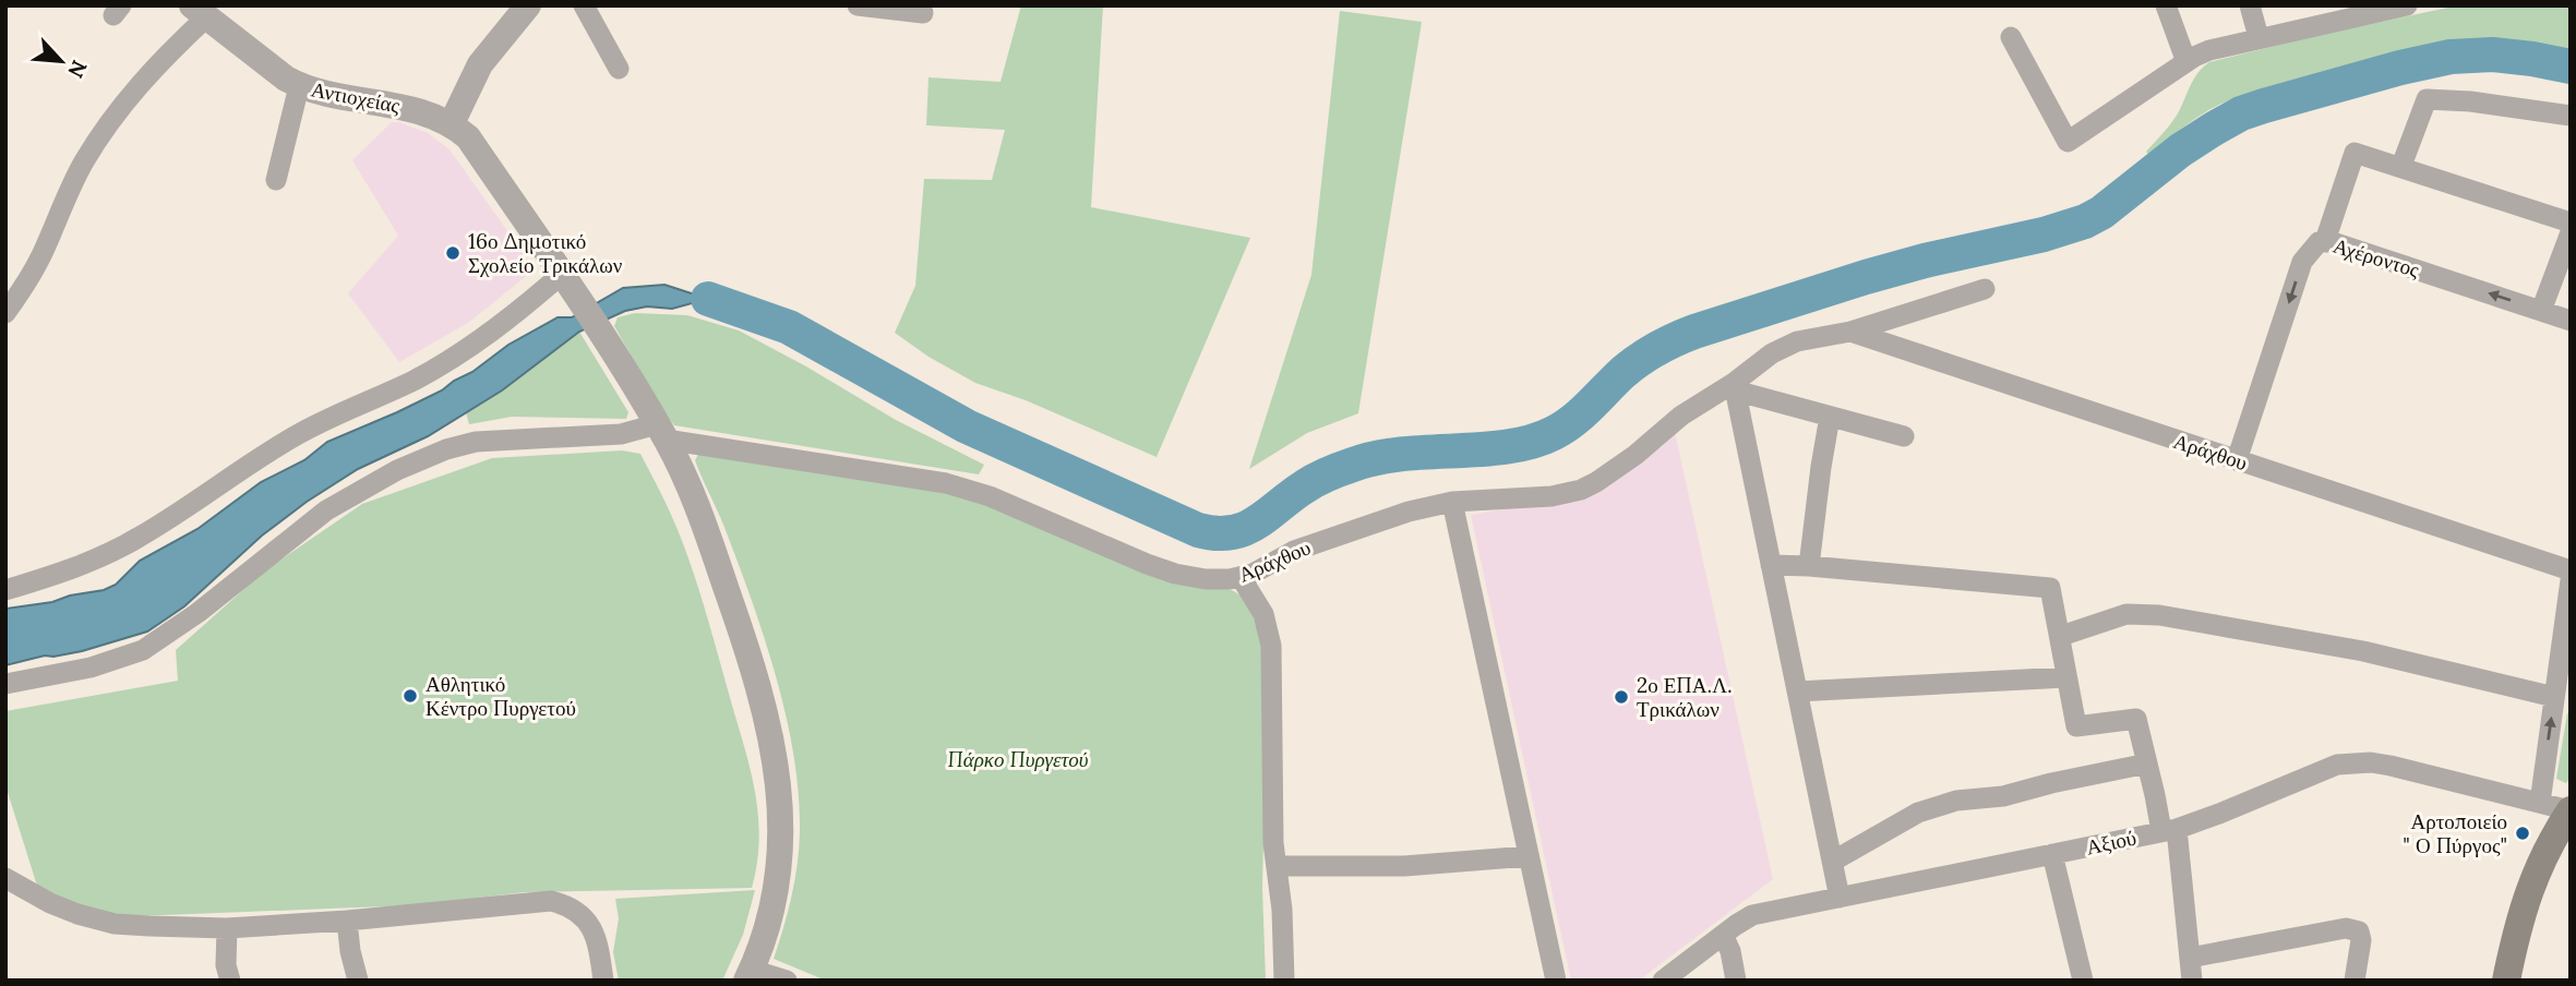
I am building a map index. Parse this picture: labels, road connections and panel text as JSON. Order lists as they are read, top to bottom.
{
  "streets": {
    "street": [
      "Αντιοχείας",
      "Αχέροντος",
      "Αράχθου",
      "Αξιού"
    ]
  },
  "crossings": [
    ["Αχέροντος", "Αράχθου"]
  ],
  "parks": ["Πάρκο Πυργετού"],
  "places": [
    "16ο Δημοτικό Σχολείο Τρικάλων",
    "Αθλητικό Κέντρο Πυργετού",
    "2ο ΕΠΑ.Λ. Τρικάλων",
    "Αρτοποιείο \" Ο Πύργος\""
  ],
  "north": "bottom right"
}
